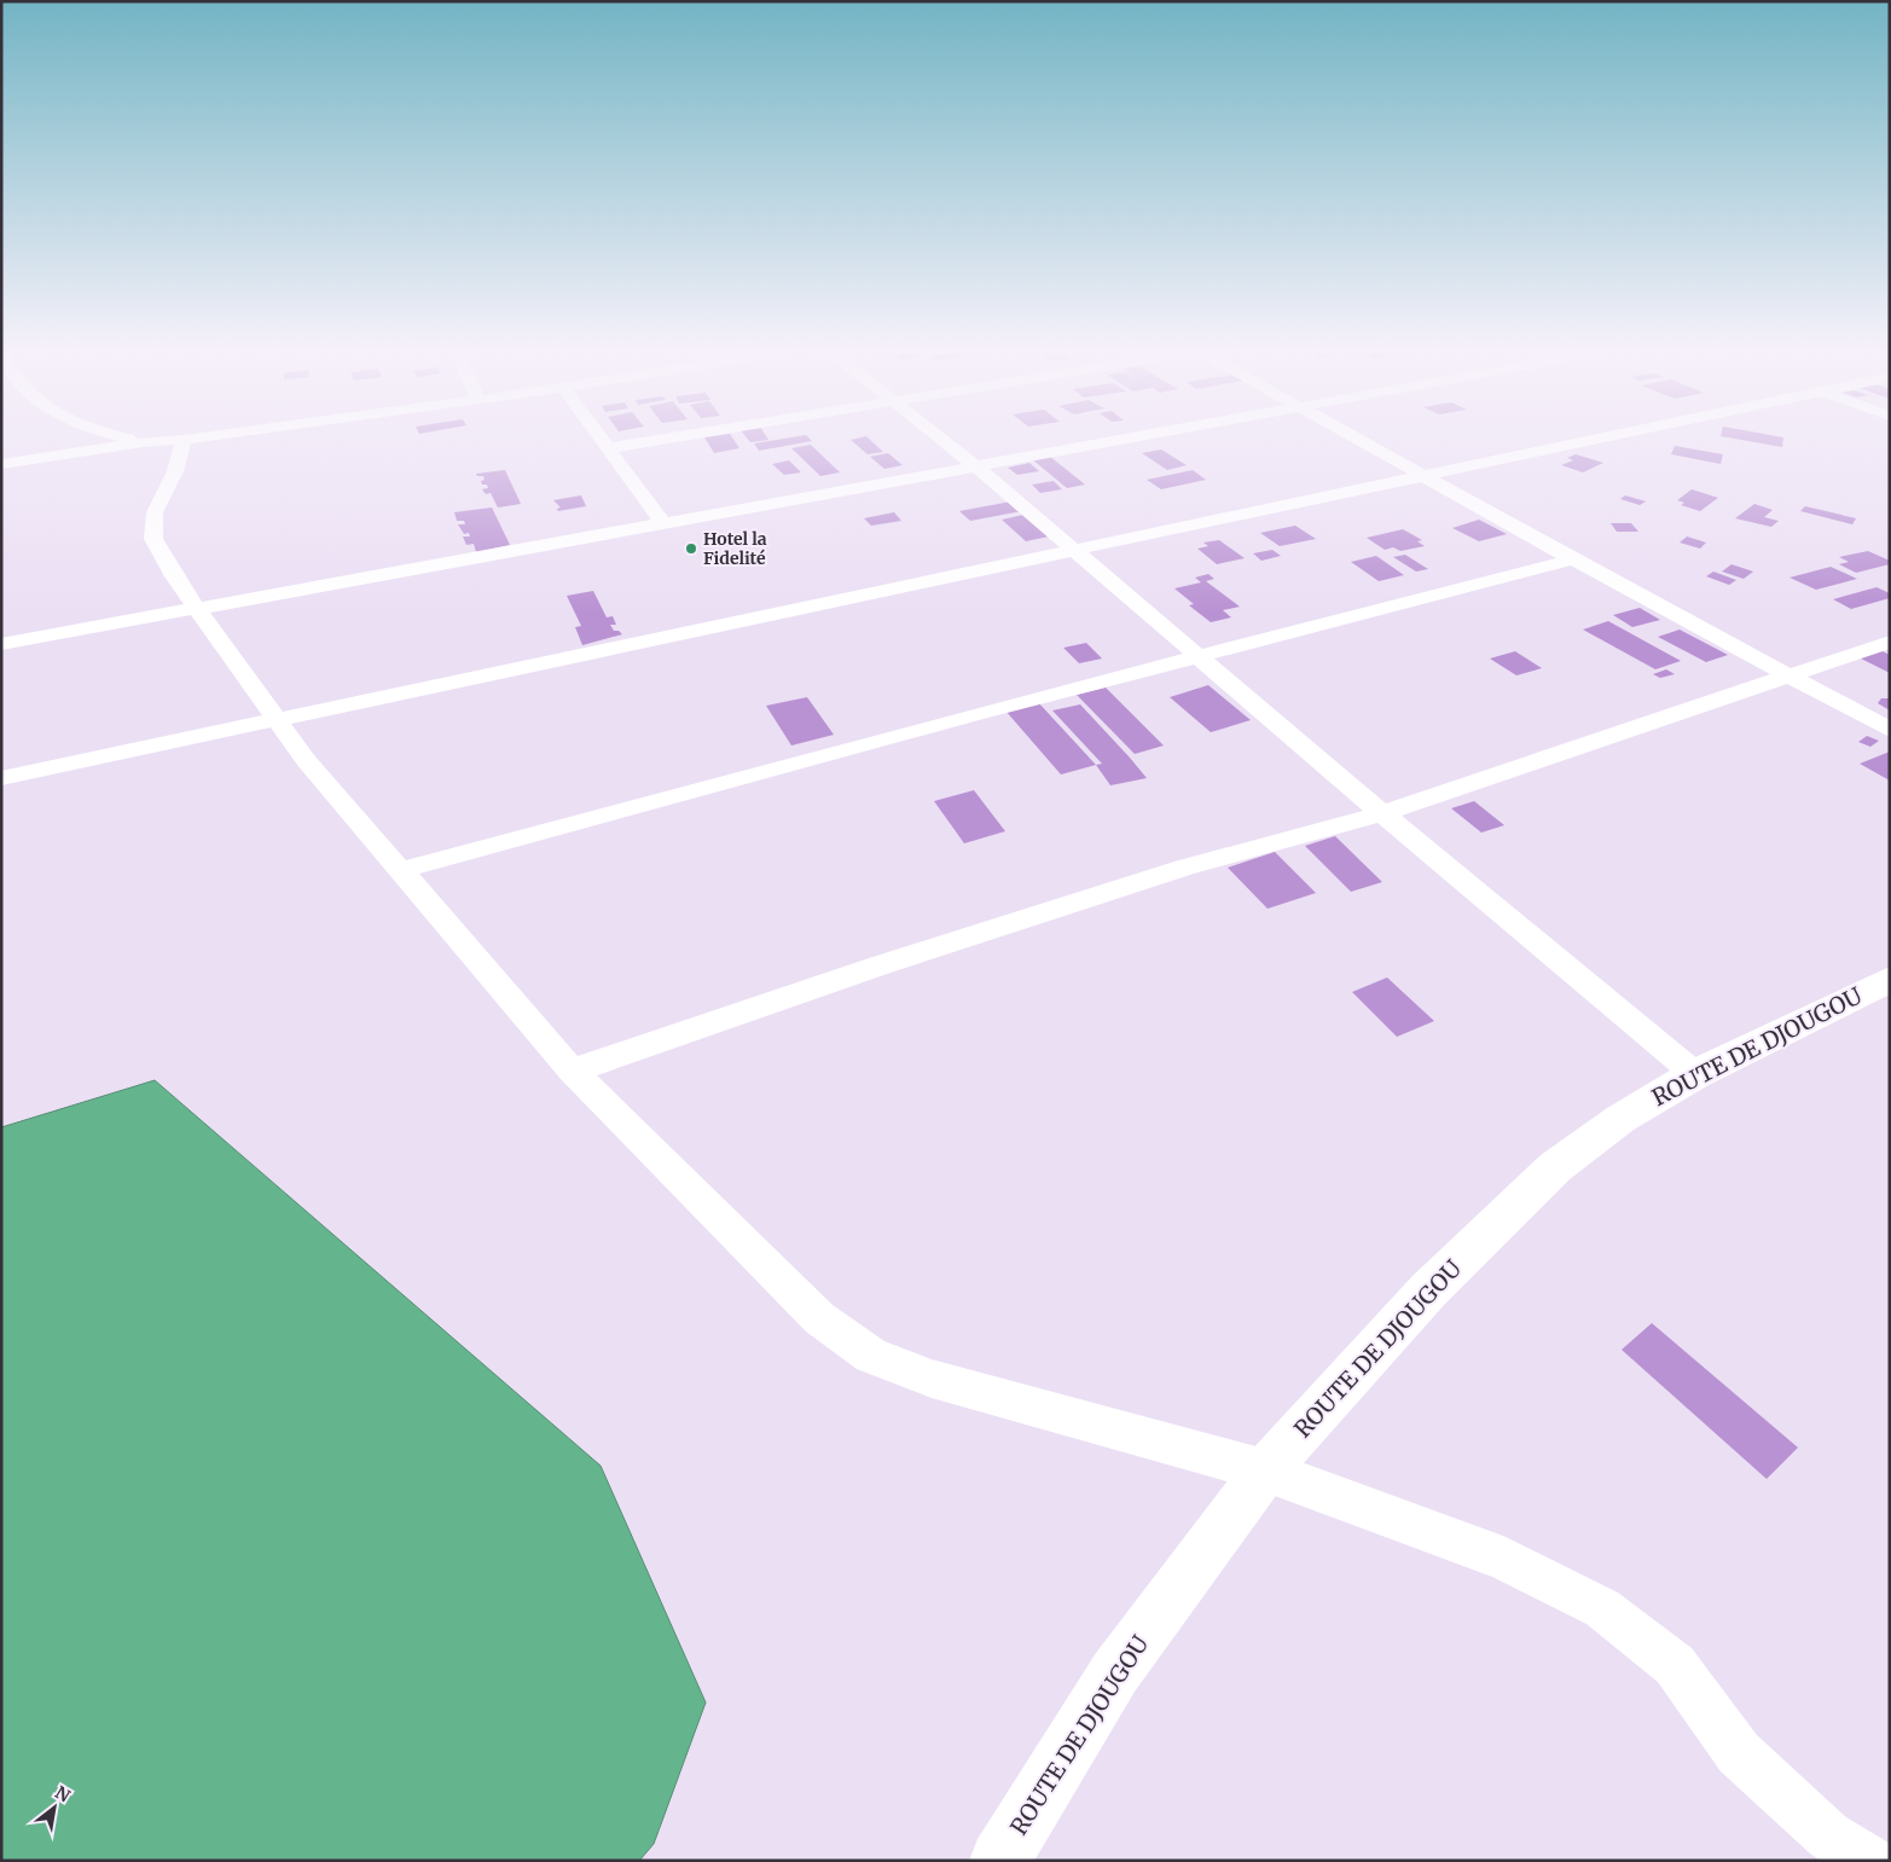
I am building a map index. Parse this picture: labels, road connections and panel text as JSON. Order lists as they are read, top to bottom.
{
  "streets": {
    "highway": ["ROUTE DE DJOUGOU"]
  },
  "places": ["Hotel la Fidelité"],
  "north": "top right"
}
